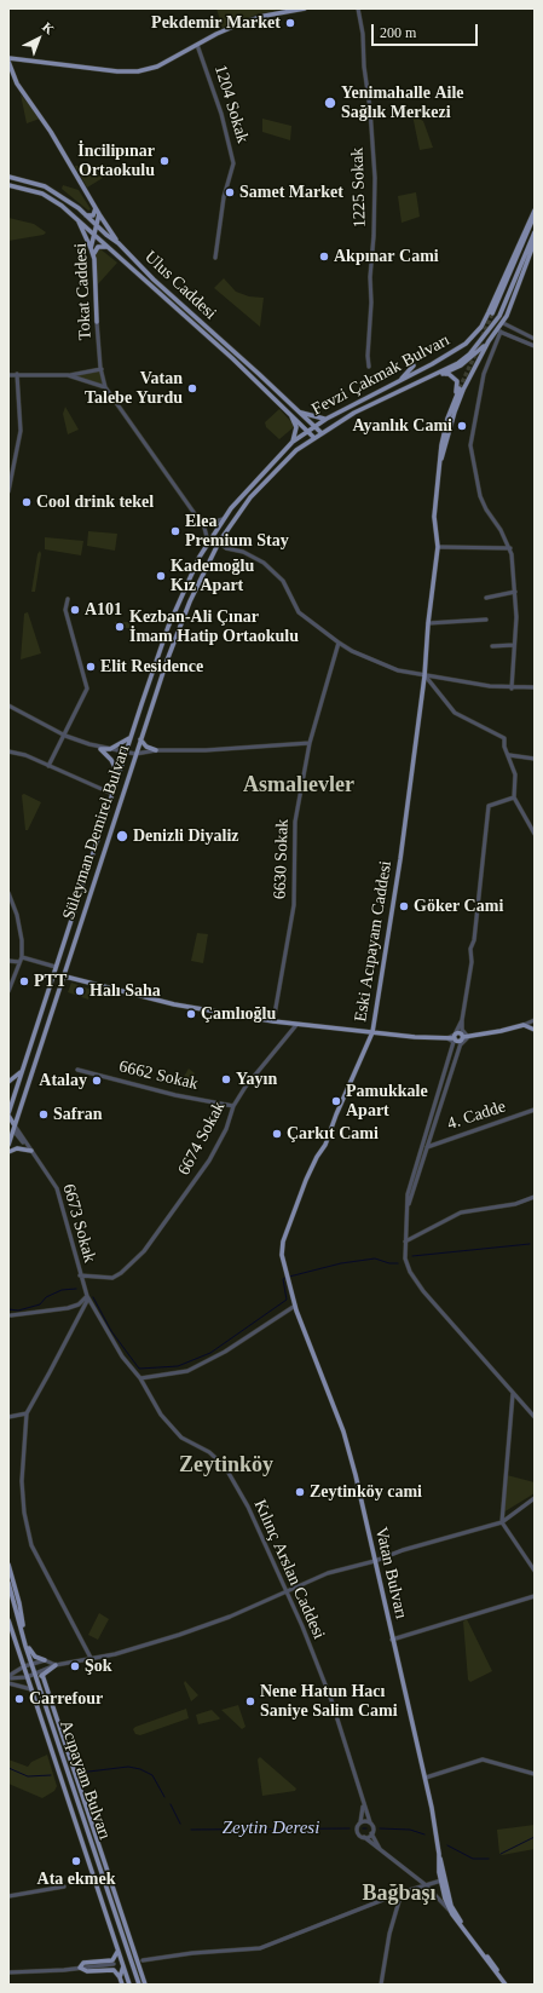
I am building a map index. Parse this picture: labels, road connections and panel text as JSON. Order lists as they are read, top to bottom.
{
  "streets": {
    "main road": [
      "Ulus Caddesi",
      "Tokat Caddesi",
      "Fevzi Çakmak Bulvarı",
      "Süleyman Demirel Bulvarı",
      "Eski Acıpayam Caddesi",
      "Vatan Bulvarı",
      "Acıpayam Bulvarı"
    ],
    "street": [
      "1204 Sokak",
      "1225 Sokak",
      "6630 Sokak",
      "6662 Sokak",
      "4. Cadde",
      "6674 Sokak",
      "6673 Sokak",
      "Kılınç Arslan Caddesi"
    ]
  },
  "crossings": [
    ["Ulus Caddesi", "Tokat Caddesi"],
    ["Ulus Caddesi", "Fevzi Çakmak Bulvarı"],
    ["Tokat Caddesi", "Fevzi Çakmak Bulvarı"],
    ["Tokat Caddesi", "Süleyman Demirel Bulvarı"],
    ["Fevzi Çakmak Bulvarı", "Süleyman Demirel Bulvarı"],
    ["Süleyman Demirel Bulvarı", "6673 Sokak"],
    ["Eski Acıpayam Caddesi", "Vatan Bulvarı"],
    ["6662 Sokak", "6674 Sokak"],
    ["6674 Sokak", "6673 Sokak"],
    ["6673 Sokak", "Kılınç Arslan Caddesi"]
  ],
  "districts": ["Asmalıevler", "Zeytinköy", "Bağbaşı"],
  "water": ["Zeytin Deresi"],
  "places": [
    "Pekdemir Market",
    "Yenimahalle Aile Sağlık Merkezi",
    "İncilipınar Ortaokulu",
    "Samet Market",
    "Akpınar Cami",
    "Vatan Talebe Yurdu",
    "Ayanlık Cami",
    "Cool drink tekel",
    "Elea Premium Stay",
    "Kademoğlu Kız Apart",
    "A101",
    "Kezban-Ali Çınar İmam Hatip Ortaokulu",
    "Elit Residence",
    "Denizli Diyaliz",
    "Göker Cami",
    "PTT",
    "Halı Saha",
    "Çamlıoğlu",
    "Yayın",
    "Atalay",
    "Pamukkale Apart",
    "Safran",
    "Çarkıt Cami",
    "Zeytinköy cami",
    "Şok",
    "Carrefour",
    "Nene Hatun Hacı Saniye Salim Cami",
    "Ata ekmek"
  ],
  "scale_bar": "200 m",
  "north": "top right"
}
